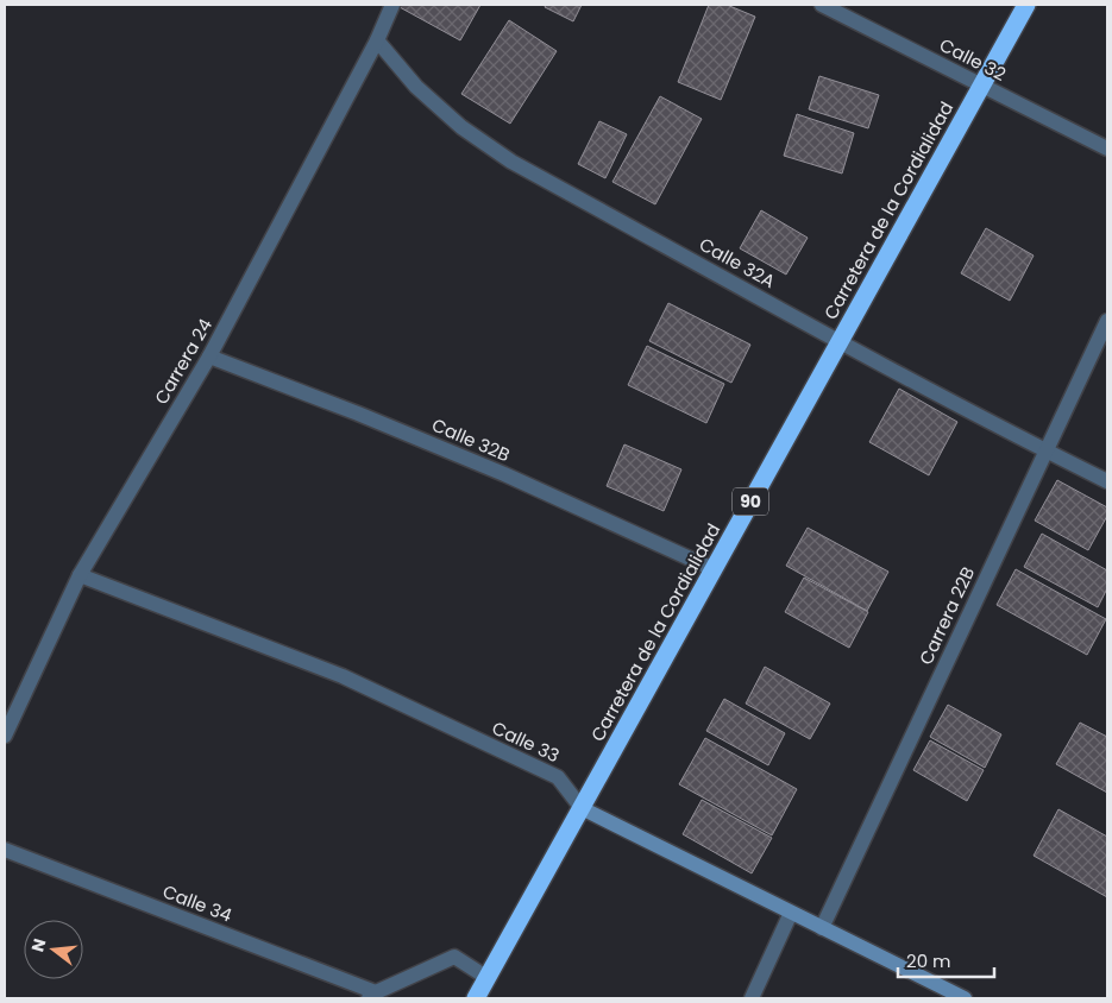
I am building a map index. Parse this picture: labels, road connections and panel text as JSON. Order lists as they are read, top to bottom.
{
  "streets": {
    "highway": ["Carretera de la Cordialidad", "90"],
    "street": [
      "Calle 32",
      "Calle 32A",
      "Carrera 24",
      "Calle 32B",
      "Carrera 22B",
      "Calle 33",
      "Calle 34"
    ]
  },
  "crossings": [
    ["Calle 32", "Carretera de la Cordialidad"],
    ["Carretera de la Cordialidad", "Calle 32A"],
    ["Carretera de la Cordialidad", "Calle 32B"],
    ["Carretera de la Cordialidad", "Calle 33"],
    ["Calle 32A", "Carrera 24"],
    ["Calle 32A", "Carrera 22B"],
    ["Carrera 24", "Calle 32B"],
    ["Carrera 24", "Calle 33"],
    ["Carrera 22B", "Calle 33"]
  ],
  "scale_bar": "20 m",
  "north": "left"
}
